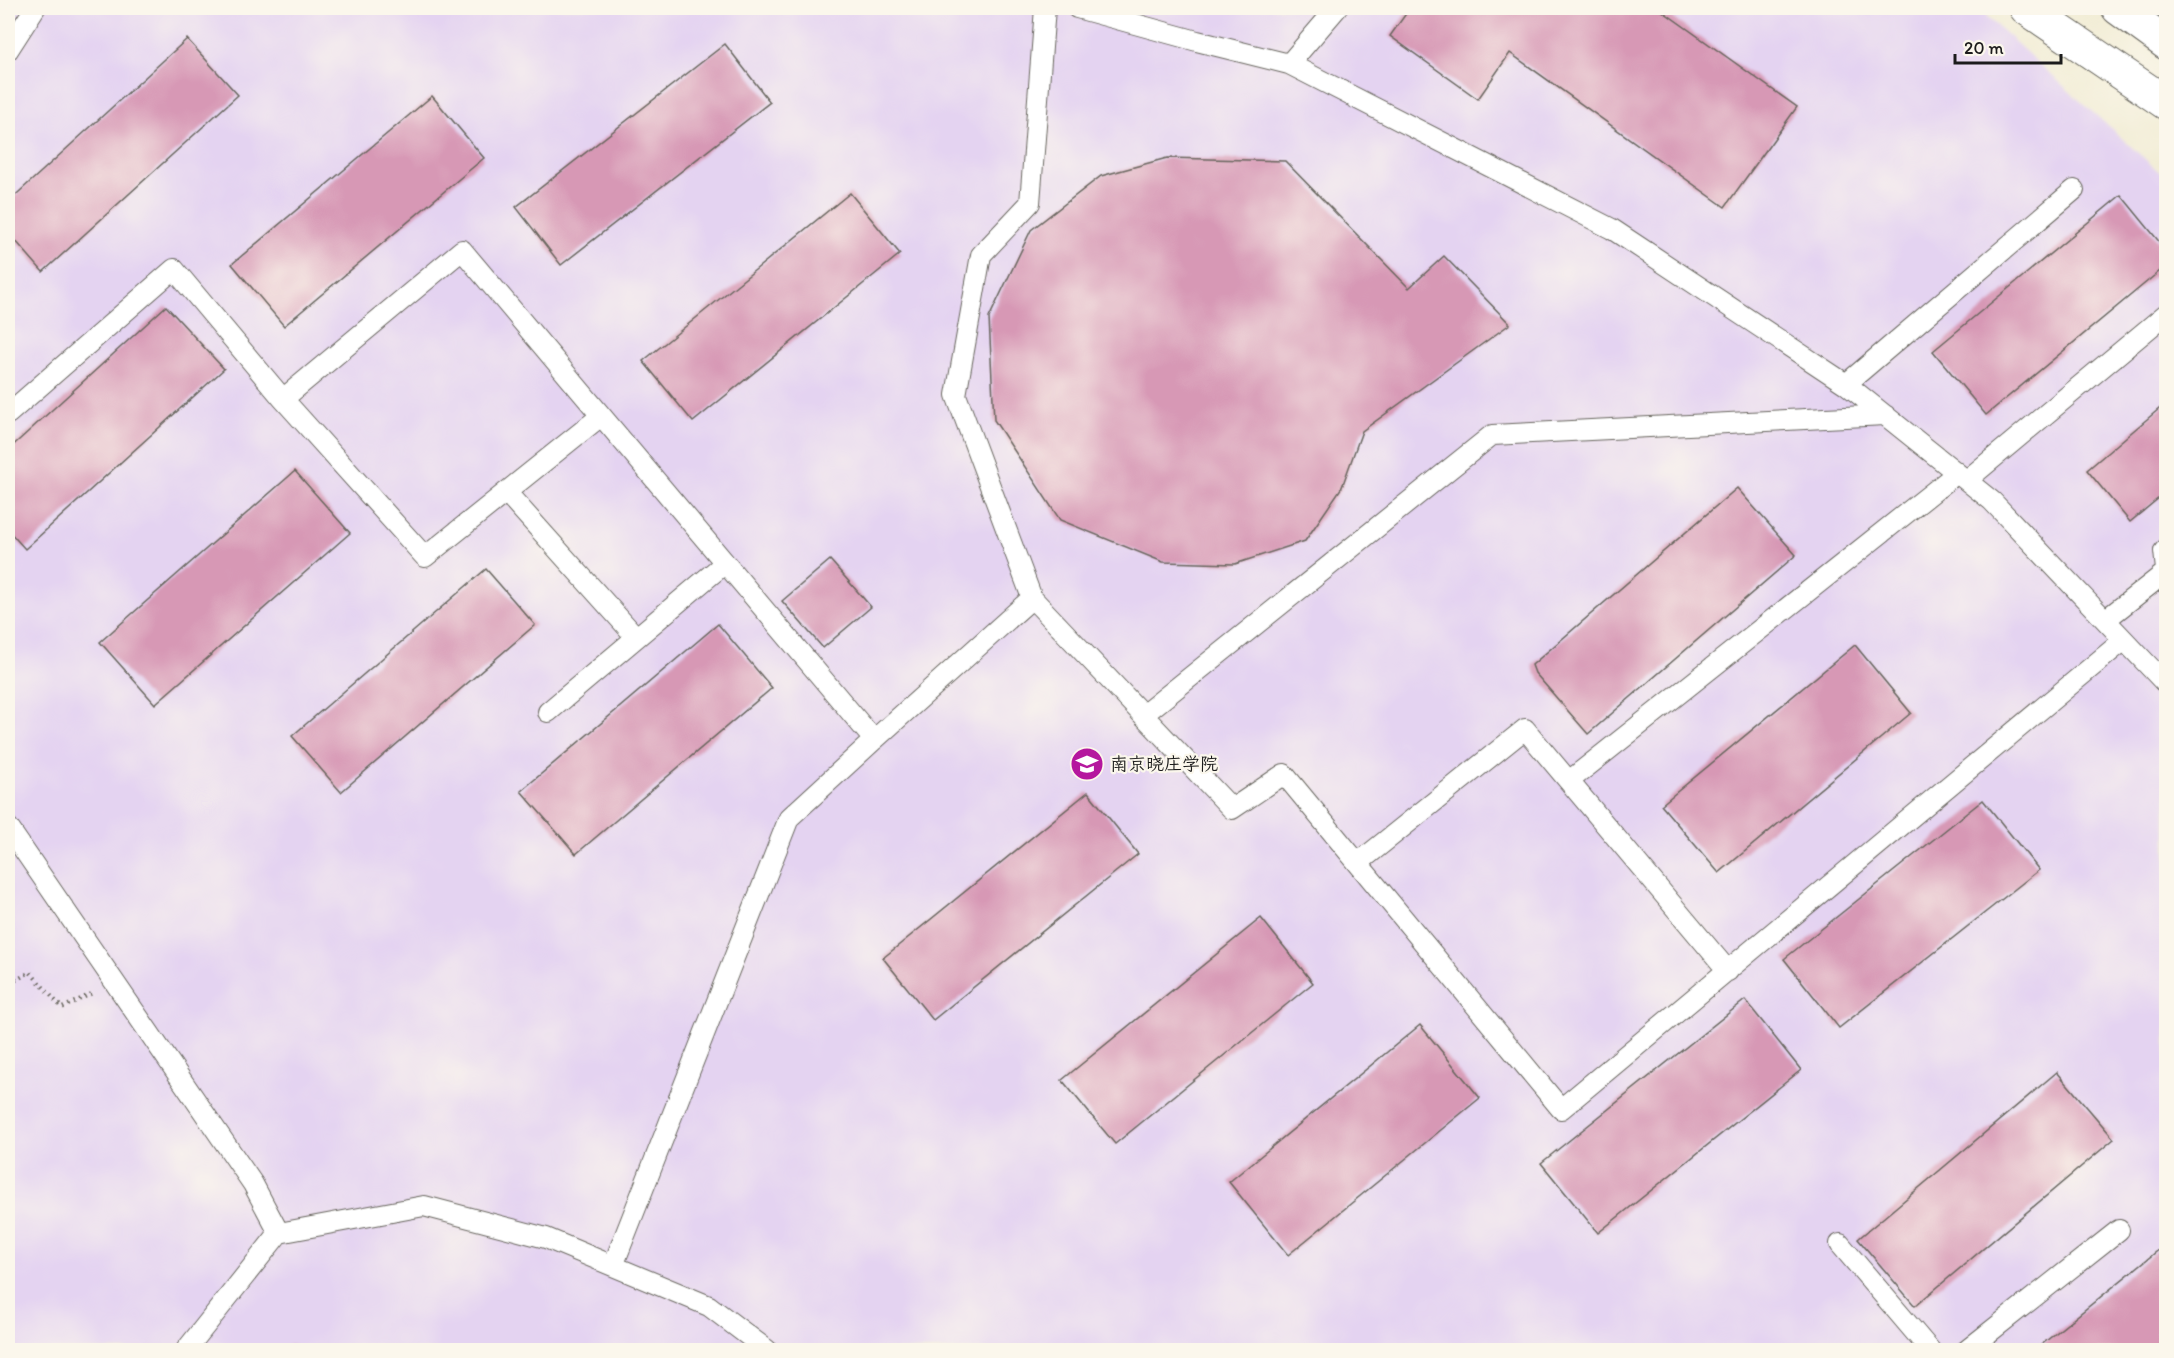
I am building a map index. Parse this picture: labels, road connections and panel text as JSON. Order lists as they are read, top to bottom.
{
  "places": {
    "school or university": ["南京晓庄学院"]
  },
  "scale_bar": "20 m"
}
